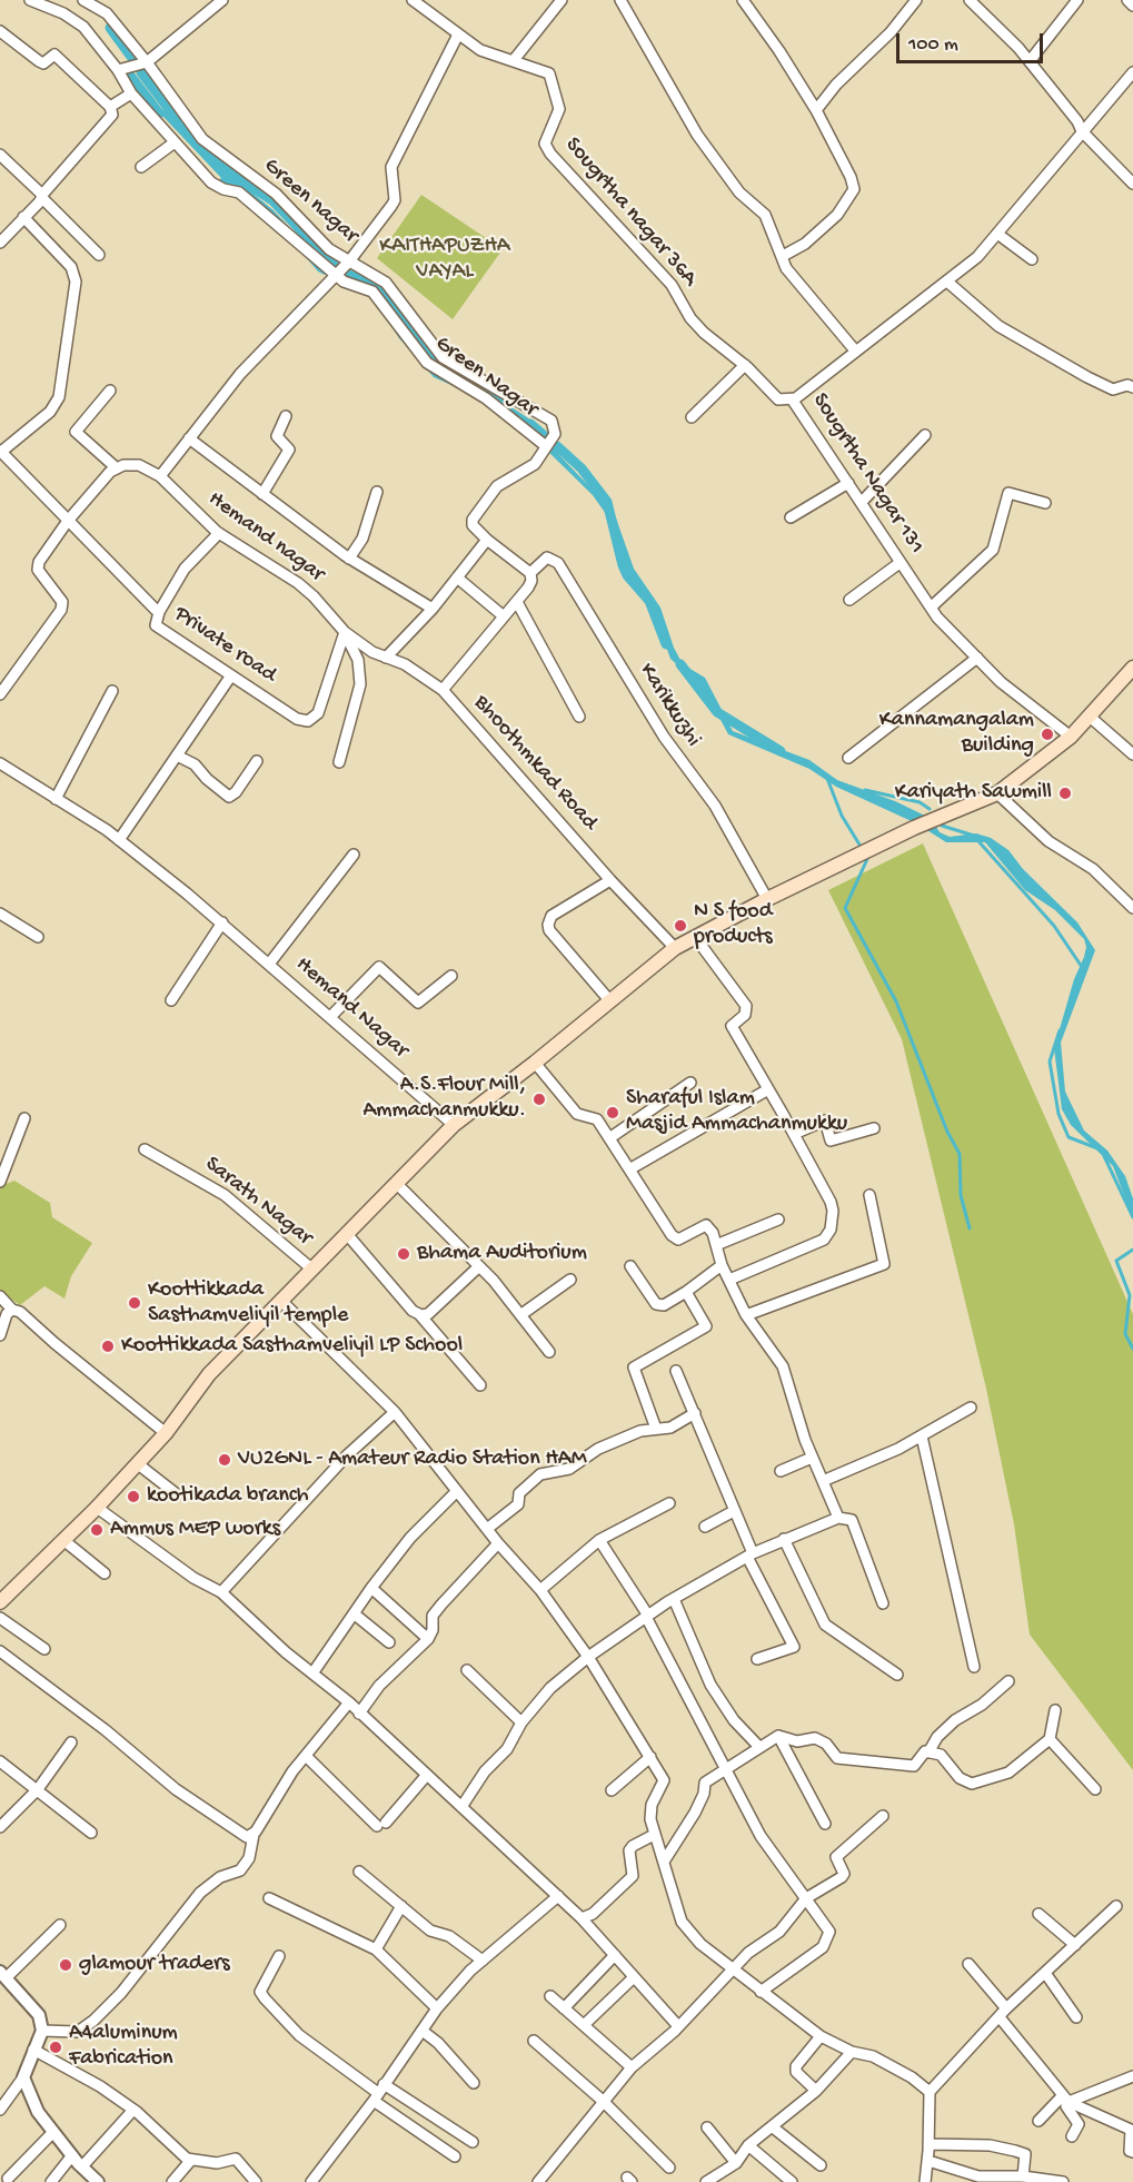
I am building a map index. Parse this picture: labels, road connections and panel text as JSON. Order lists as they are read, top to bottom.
{
  "streets": {
    "street": [
      "Green nagar",
      "Sougrtha nagar 36A",
      "Green Nagar",
      "Sougrtha Nagar 131",
      "Hemand nagar",
      "Private road",
      "Karikkuzhi",
      "Bhoothmkad Road",
      "Hemand Nagar",
      "Sarath Nagar"
    ]
  },
  "crossings": [
    ["Green nagar", "Green Nagar"],
    ["Green nagar", "Karikkuzhi"],
    ["Sougrtha nagar 36A", "Sougrtha Nagar 131"],
    ["Hemand nagar", "Private road"],
    ["Hemand nagar", "Bhoothmkad Road"],
    ["Private road", "Bhoothmkad Road"]
  ],
  "parks": ["KAITHAPUZHA VAYAL"],
  "places": [
    "Kannamangalam Building",
    "Kariyath Sawmill",
    "N S food products",
    "A.S.Flour Mill, Ammachanmukku.",
    "Sharaful Islam Masjid Ammachanmukku",
    "Bhama Auditorium",
    "Koottikkada Sasthamveliyil temple",
    "Koottikkada Sasthamveliyil LP School",
    "VU2GNL - Amateur Radio Station HAM",
    "kootikada branch",
    "Ammus MEP works",
    "glamour traders",
    "A4aluminum Fabrication"
  ],
  "scale_bar": "100 m"
}
